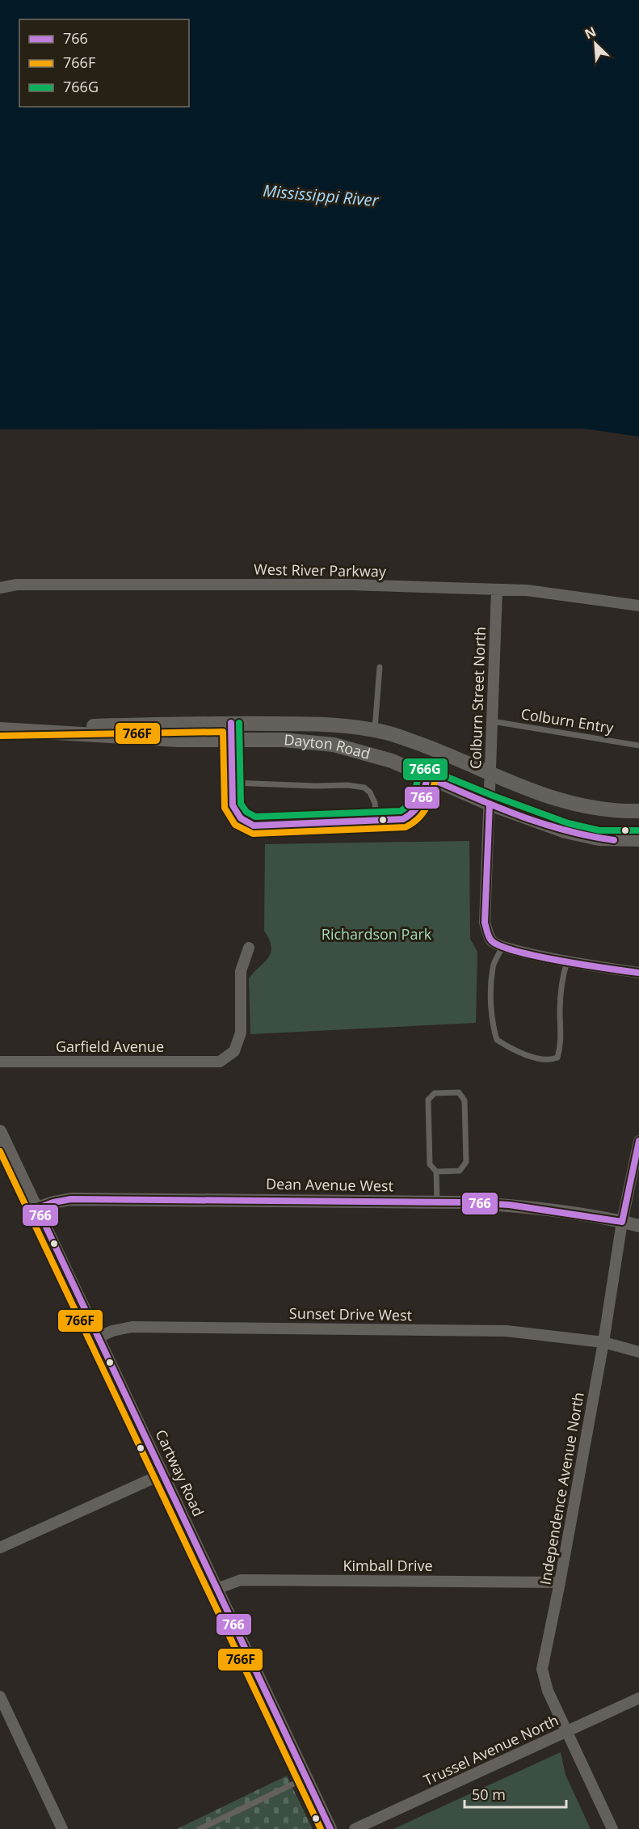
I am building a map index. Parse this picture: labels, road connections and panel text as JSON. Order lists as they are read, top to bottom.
{
  "streets": {
    "main road": ["Dayton Road"],
    "street": [
      "West River Parkway",
      "Colburn Street North",
      "Garfield Avenue",
      "Dean Avenue West",
      "Sunset Drive West",
      "Cartway Road",
      "Independence Avenue North",
      "Kimball Drive",
      "Trussel Avenue North"
    ],
    "lane": ["Colburn Entry"]
  },
  "crossings": [
    ["West River Parkway", "Colburn Street North"],
    ["Colburn Street North", "Colburn Entry"],
    ["Colburn Street North", "Dayton Road"],
    ["Dean Avenue West", "Cartway Road"],
    ["Dean Avenue West", "Independence Avenue North"],
    ["Sunset Drive West", "Cartway Road"],
    ["Sunset Drive West", "Independence Avenue North"],
    ["Cartway Road", "Kimball Drive"],
    ["Independence Avenue North", "Kimball Drive"],
    ["Independence Avenue North", "Trussel Avenue North"]
  ],
  "water": ["Mississippi River"],
  "parks": ["Richardson Park"],
  "lines": ["transit line 766", "transit line 766G", "transit line 766F"],
  "legend": ["766", "766F", "766G"],
  "scale_bar": "50 m",
  "north": "top left"
}
